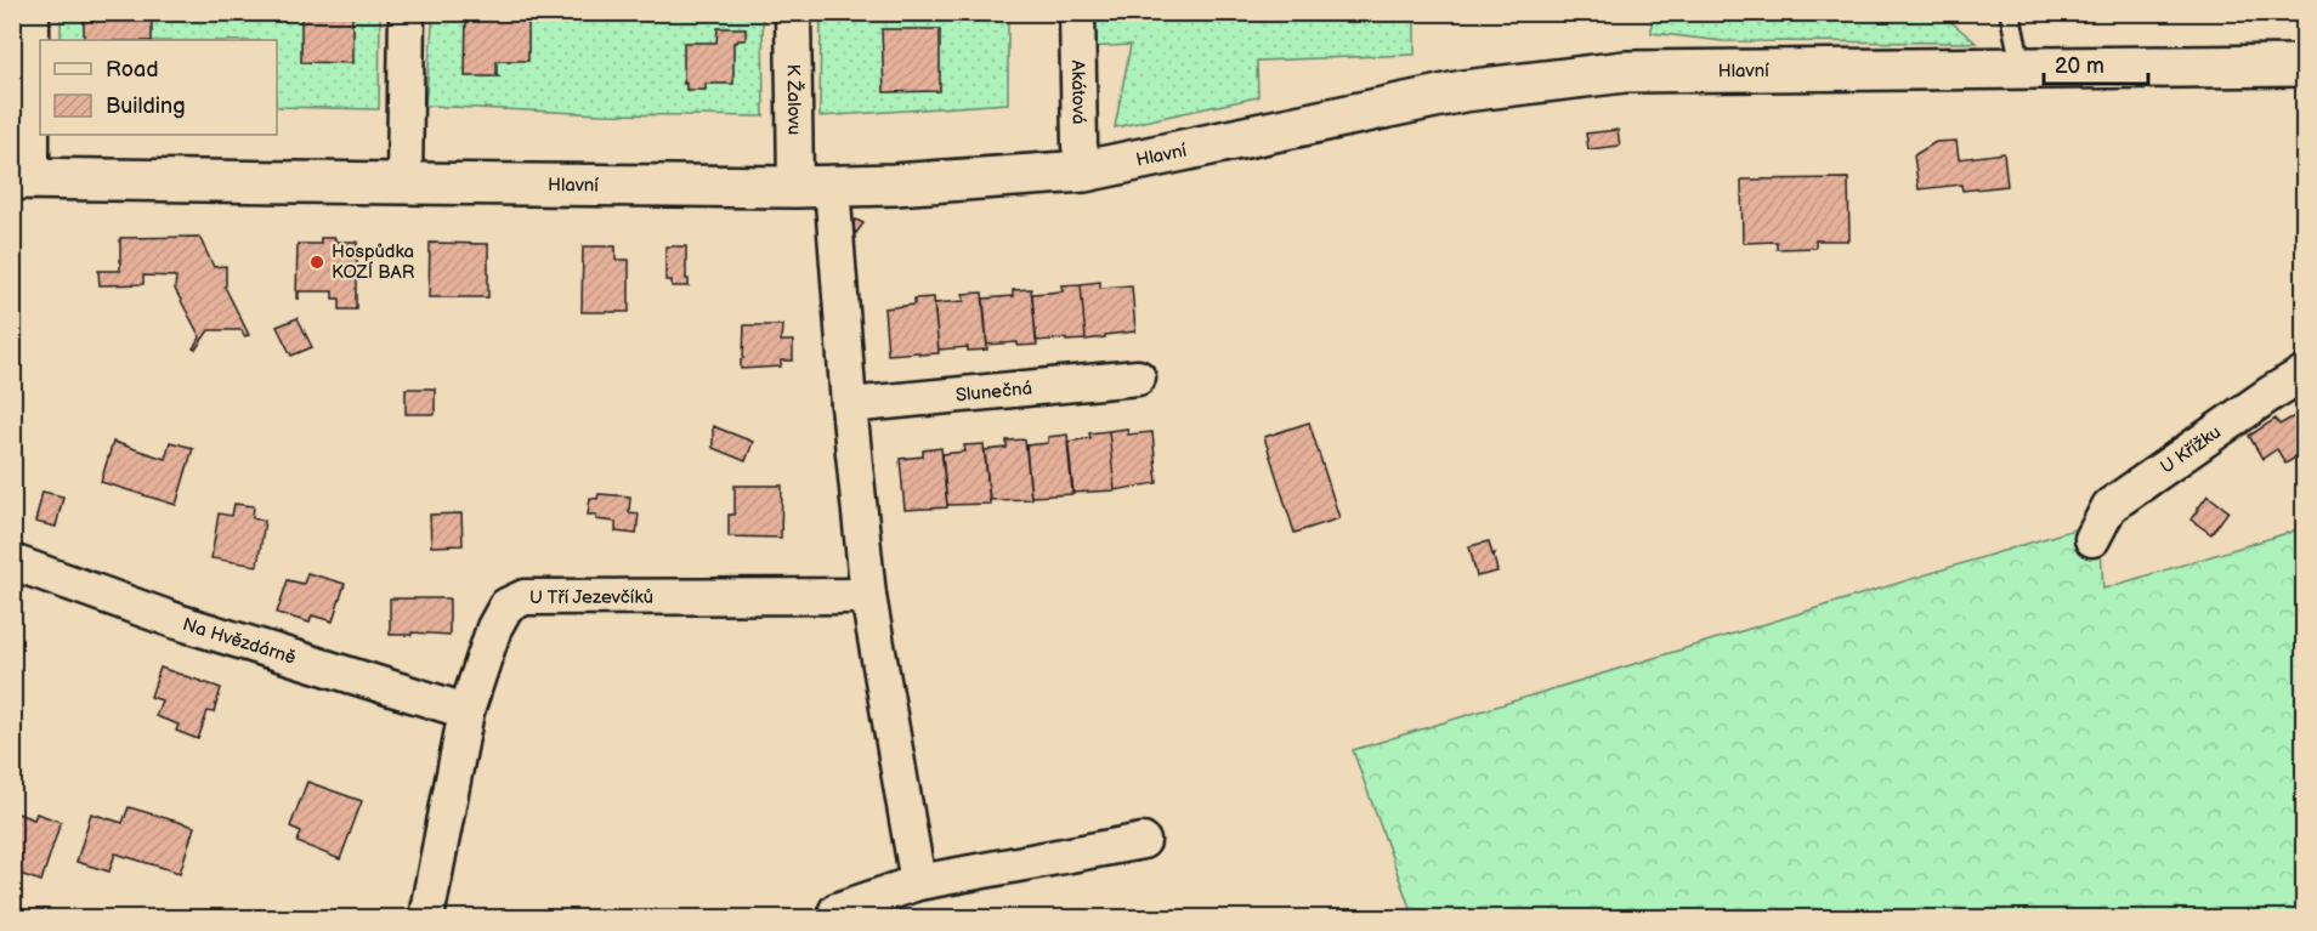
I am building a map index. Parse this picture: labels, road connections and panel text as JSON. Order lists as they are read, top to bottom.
{
  "streets": {
    "street": [
      "Hlavní",
      "Akátová",
      "K Žalovu",
      "Slunečná",
      "U Křížku",
      "U Tří Jezevčíků",
      "Na Hvězdárně"
    ]
  },
  "crossings": [
    ["Hlavní", "Akátová"],
    ["Hlavní", "K Žalovu"],
    ["U Tří Jezevčíků", "Na Hvězdárně"]
  ],
  "places": ["Hospůdka KOZÍ BAR"],
  "legend": ["Road", "Building"],
  "scale_bar": "20 m"
}
